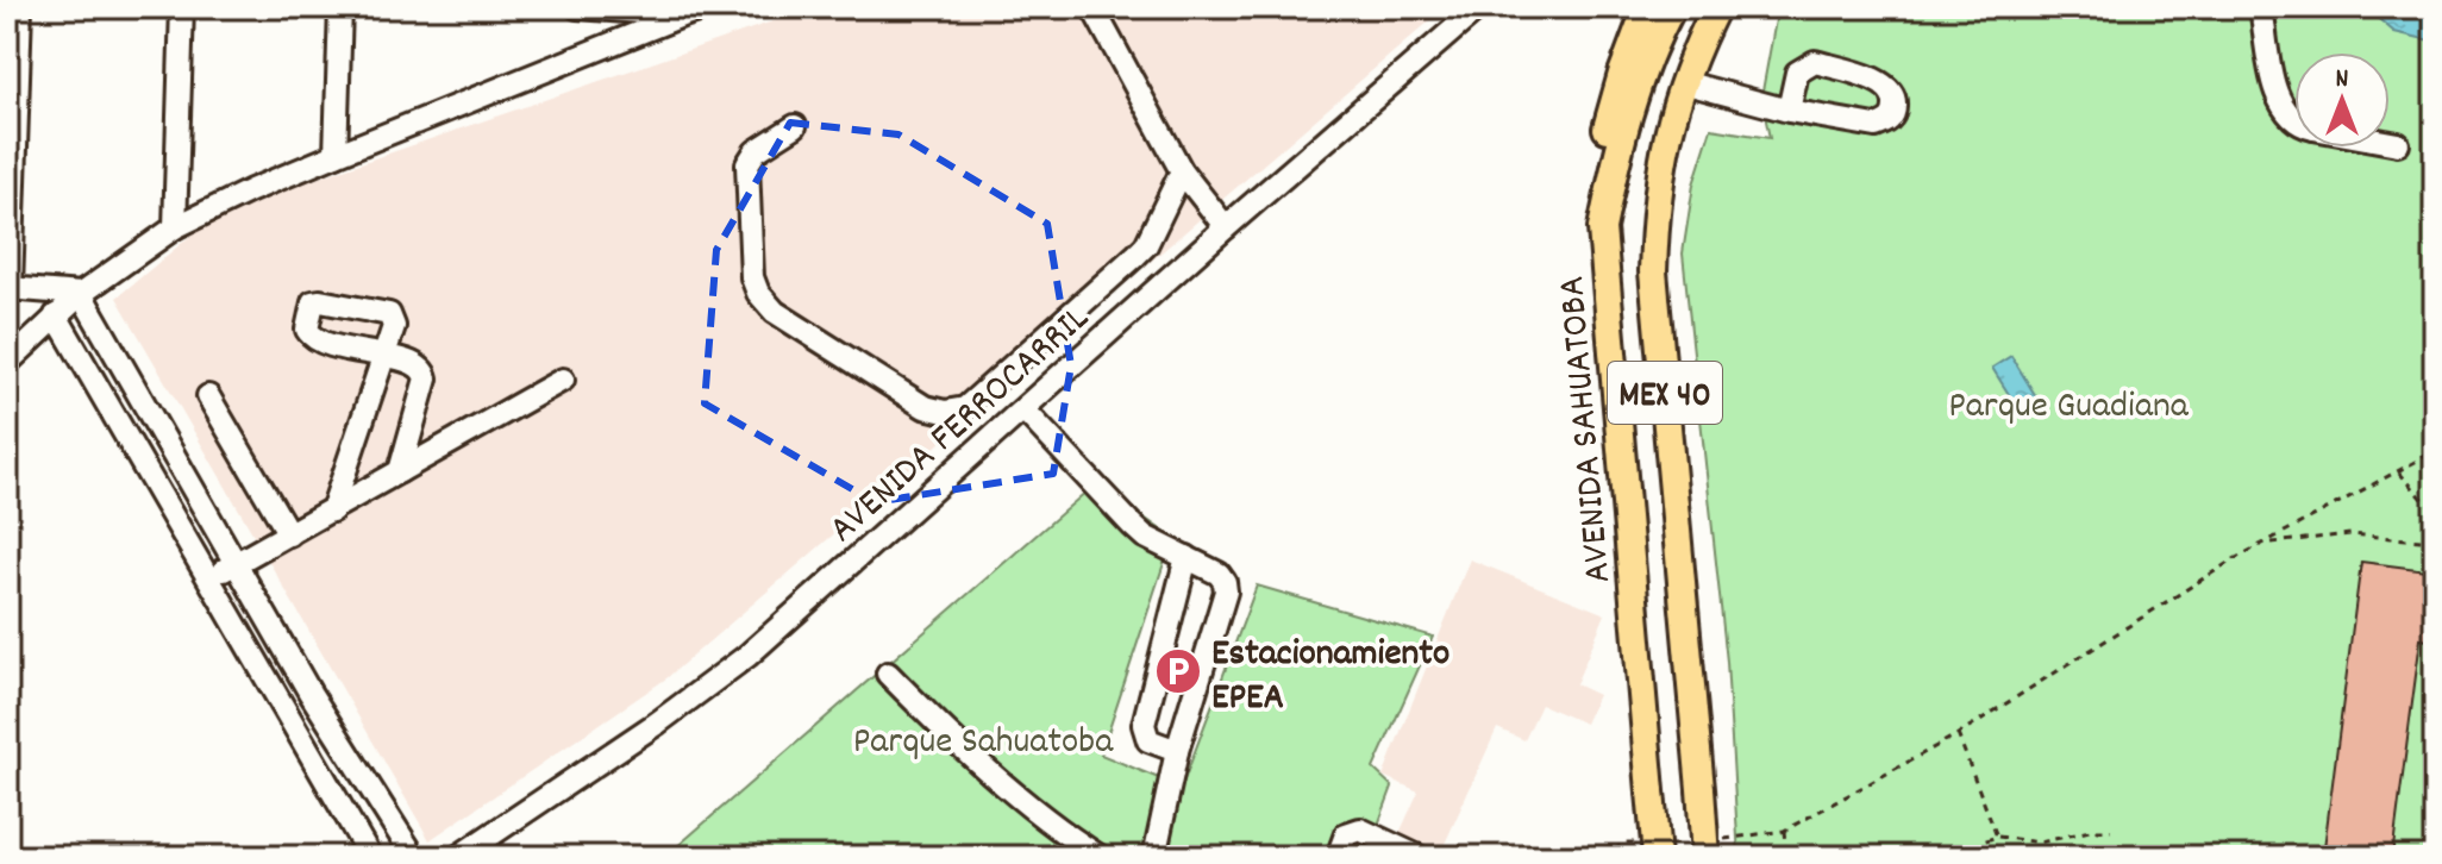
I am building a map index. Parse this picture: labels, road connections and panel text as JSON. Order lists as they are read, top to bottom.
{
  "streets": {
    "main road": ["MEX 40", "AVENIDA SAHUATOBA"],
    "street": ["AVENIDA FERROCARRIL"]
  },
  "parks": ["Parque Guadiana", "Parque Sahuatoba"],
  "places": {
    "parking": ["Estacionamiento EPEA"]
  },
  "north": "top"
}
